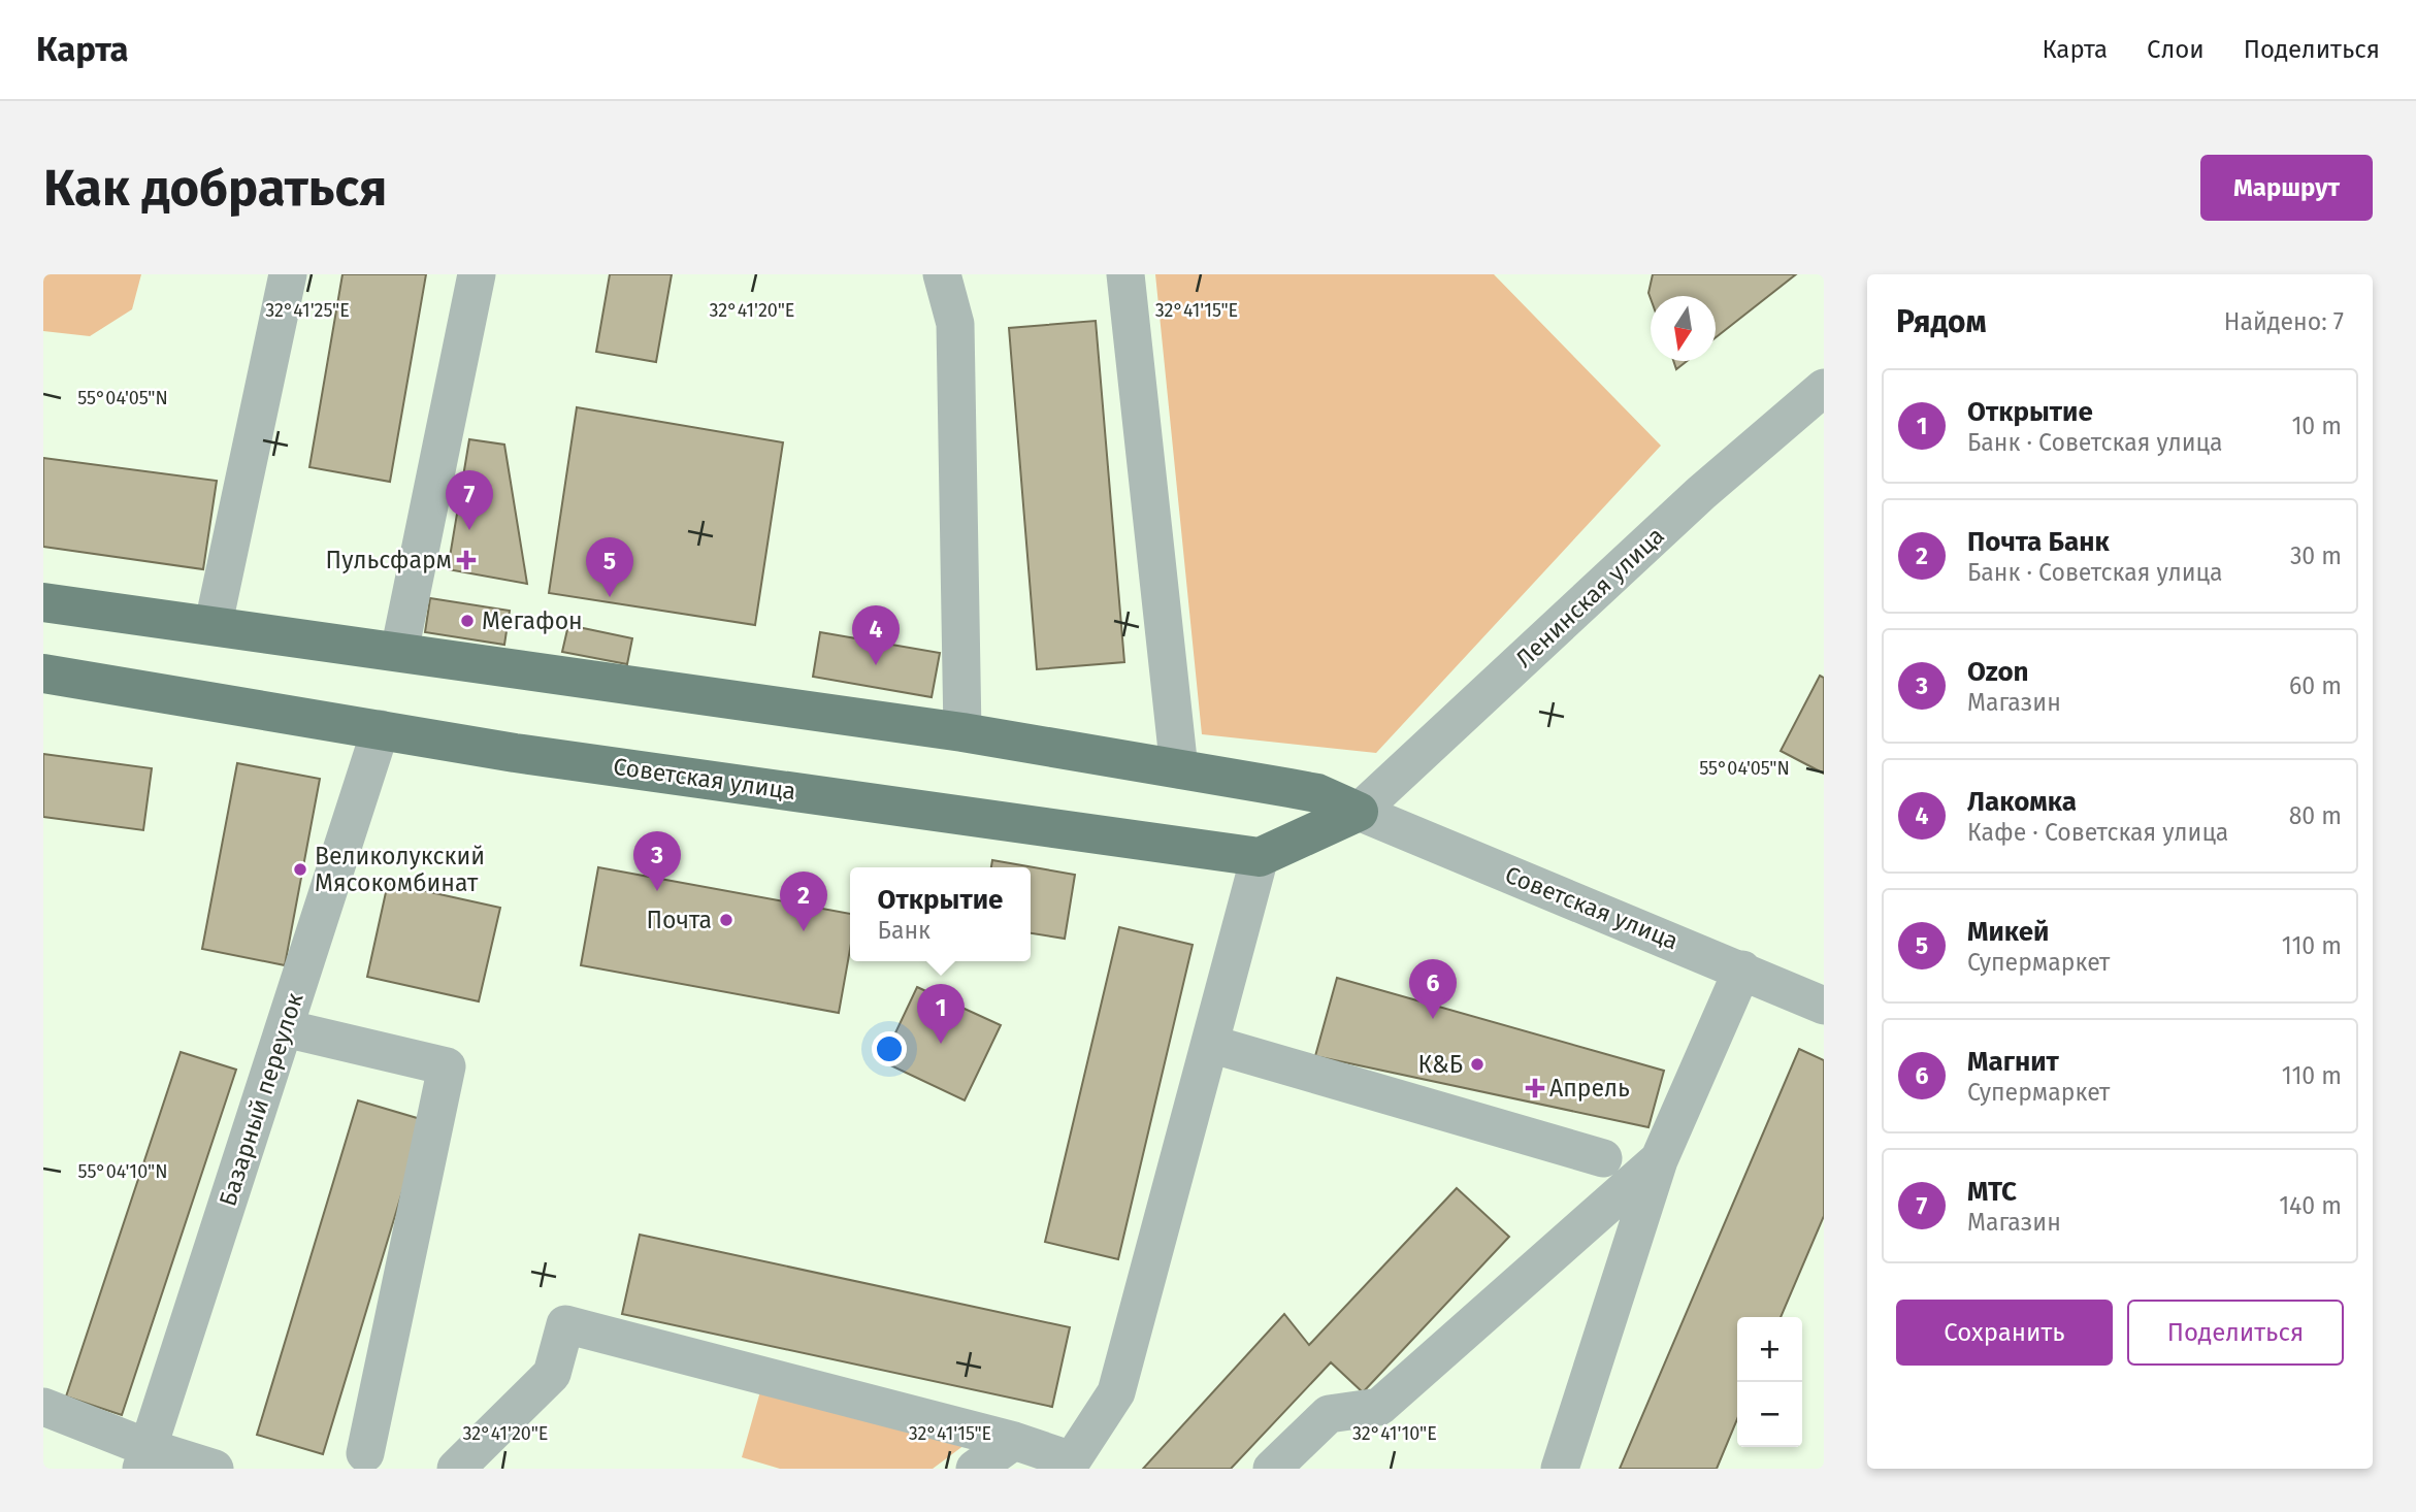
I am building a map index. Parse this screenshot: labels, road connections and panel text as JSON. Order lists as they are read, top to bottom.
{
  "streets": {
    "main road": ["Советская улица"],
    "street": ["Ленинская улица", "Базарный переулок"]
  },
  "crossings": [
    ["Ленинская улица", "Советская улица"],
    ["Советская улица", "Базарный переулок"]
  ],
  "places": {
    "health": ["Пульсфарм", "Апрель"],
    "other": [
      "Мегафон",
      "Великолукский Мясокомбинат",
      "Почта",
      "К&Б"
    ]
  },
  "north": "bottom",
  "page": {
    "header": "Карта",
    "nav": ["Карта", "Слои", "Поделиться"],
    "buttons": [
      "Маршрут",
      ["Сохранить", "Поделиться"]
    ],
    "title": "Как добраться",
    "heading": ["Рядом", "Найдено: 7"],
    "list": [
      {
        "mark": "1",
        "name": "Открытие",
        "note": "Банк · Советская улица",
        "value": "10 m"
      },
      {
        "mark": "2",
        "name": "Почта Банк",
        "note": "Банк · Советская улица",
        "value": "30 m"
      },
      {
        "mark": "3",
        "name": "Ozon",
        "note": "Магазин",
        "value": "60 m"
      },
      {
        "mark": "4",
        "name": "Лакомка",
        "note": "Кафе · Советская улица",
        "value": "80 m"
      },
      {
        "mark": "5",
        "name": "Микей",
        "note": "Супермаркет",
        "value": "110 m"
      },
      {
        "mark": "6",
        "name": "Магнит",
        "note": "Супермаркет",
        "value": "110 m"
      },
      {
        "mark": "7",
        "name": "МТС",
        "note": "Магазин",
        "value": "140 m"
      }
    ],
    "pins": [
      "7",
      "5",
      "4",
      "3",
      "2",
      "6",
      "1"
    ],
    "popup": ["Открытие", "Банк"],
    "map_buttons": ["+", "−"]
  },
  "coordinates": [
    "32°41'25\"E",
    "32°41'20\"E",
    "32°41'15\"E",
    "55°04'05\"N",
    "55°04'10\"N",
    "32°41'10\"E"
  ]
}
